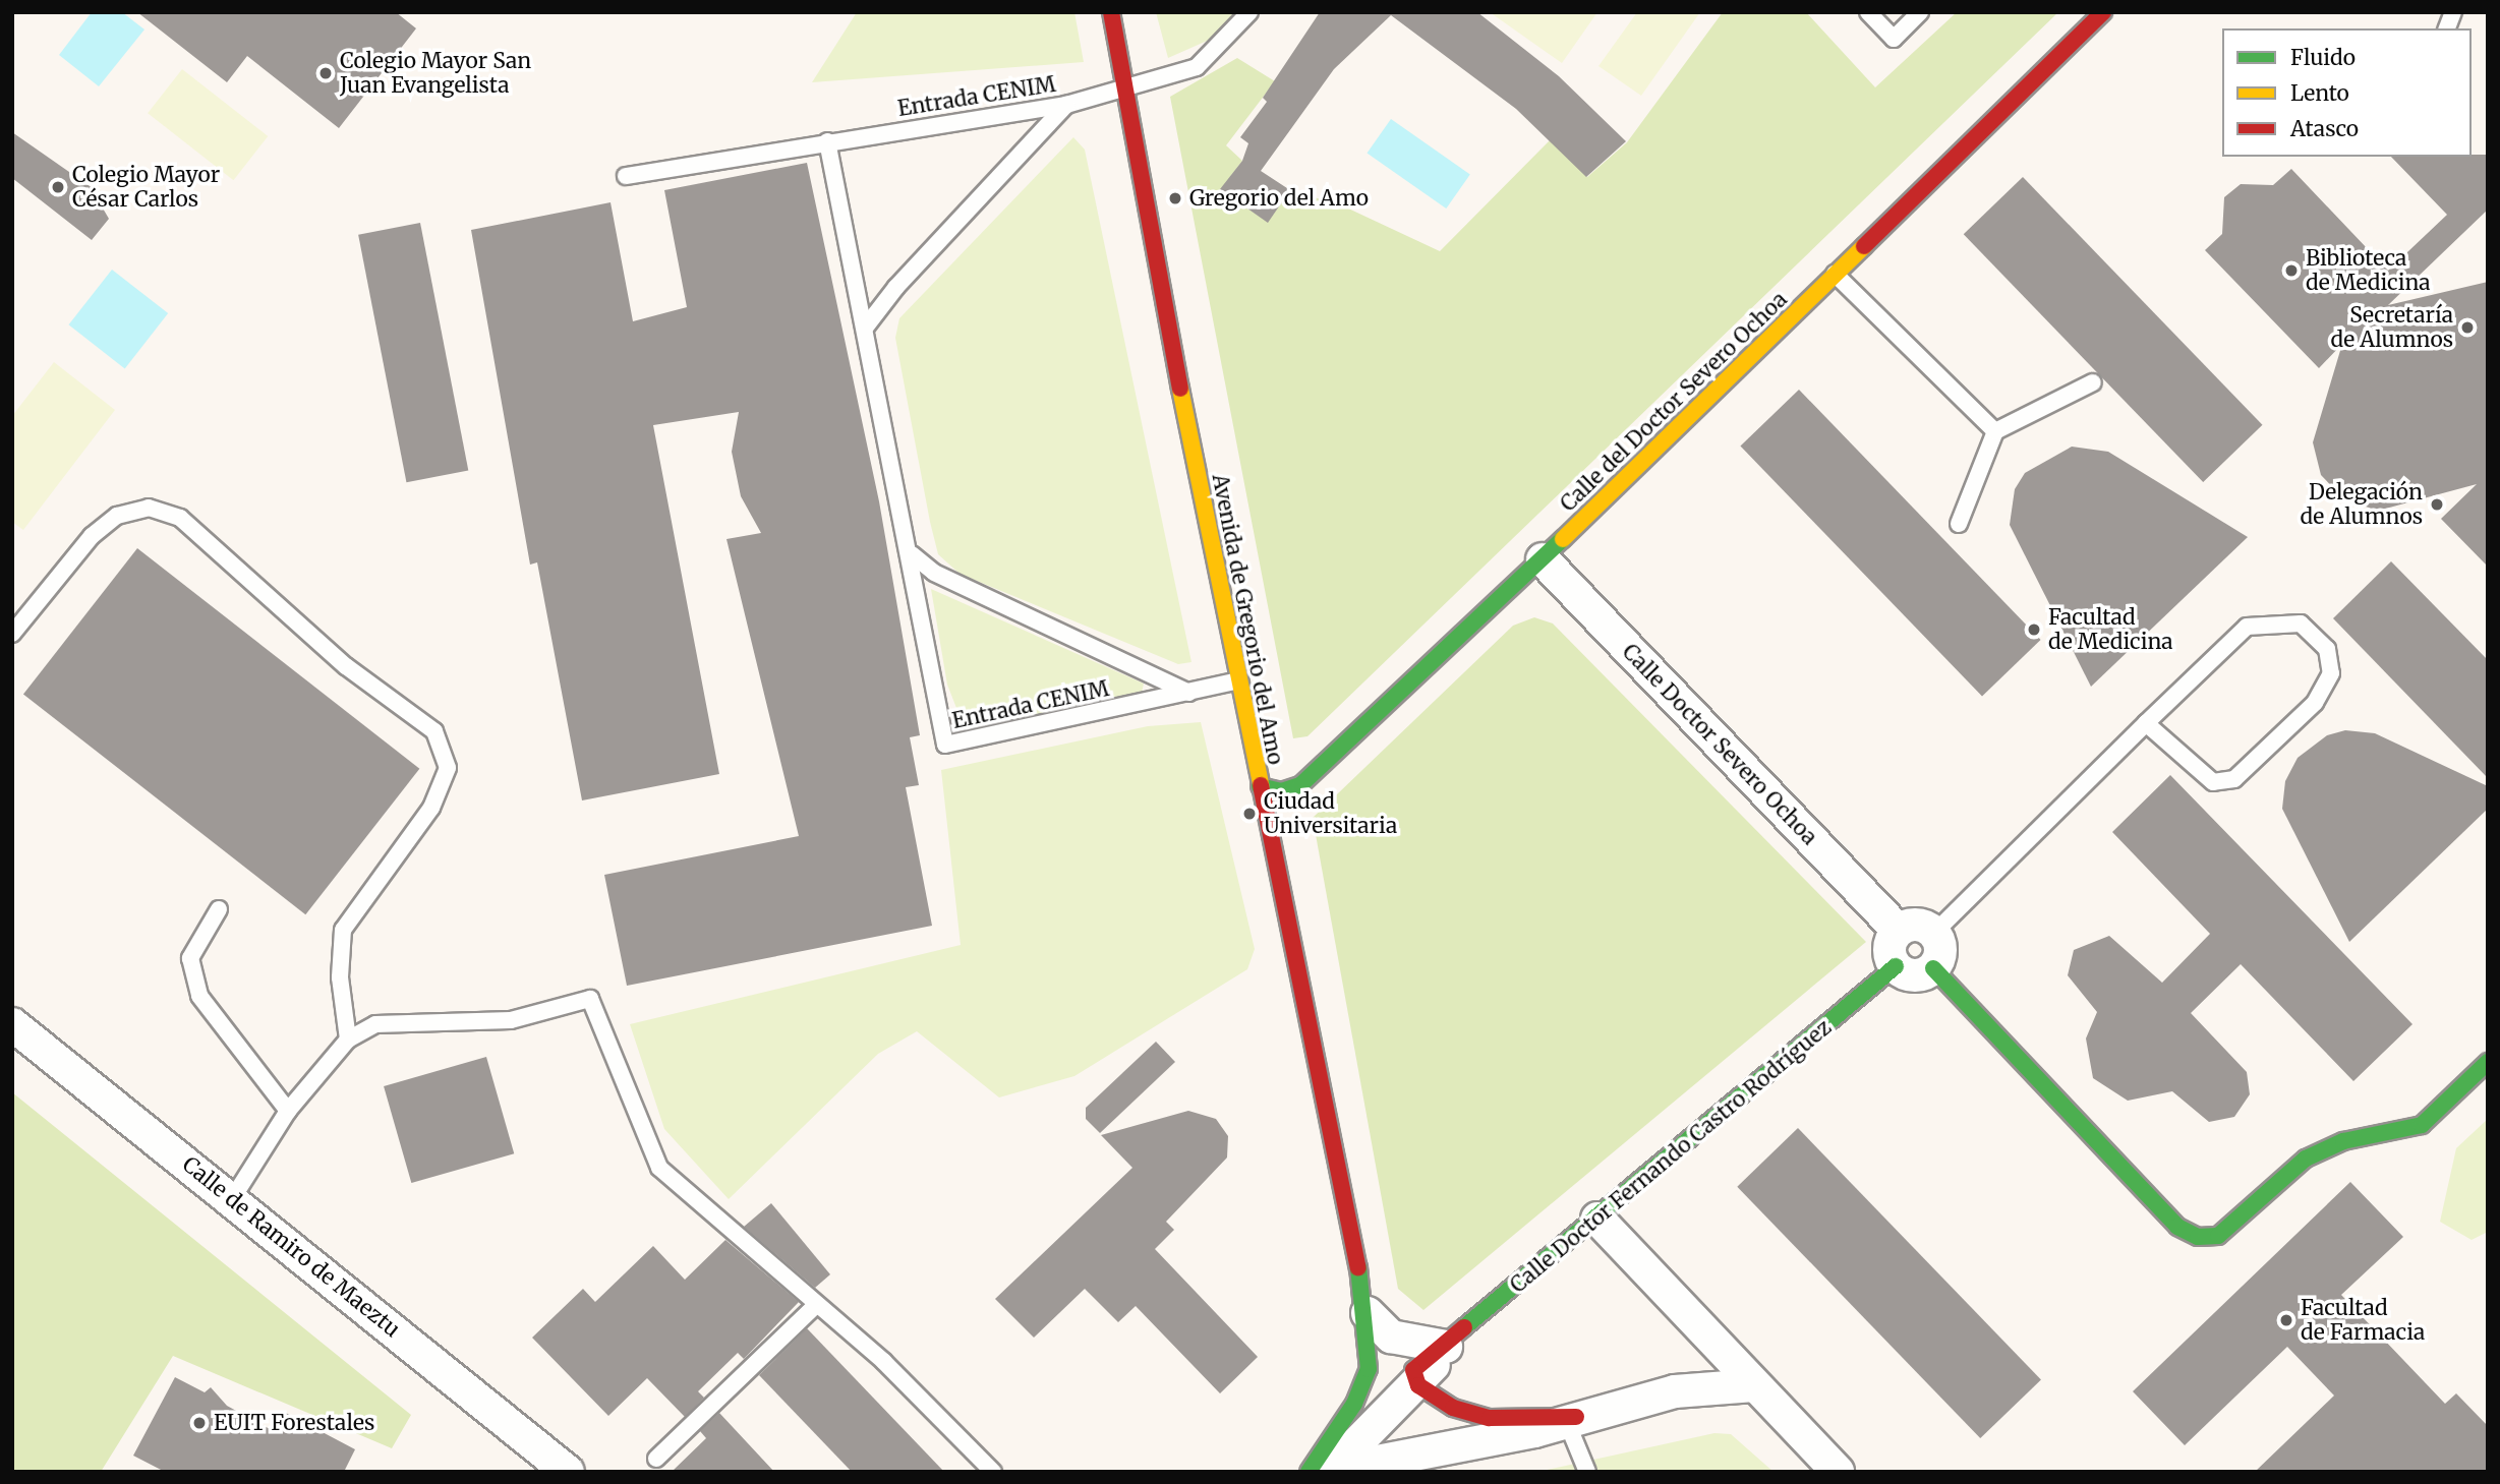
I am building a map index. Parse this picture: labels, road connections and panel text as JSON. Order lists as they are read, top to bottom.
{
  "streets": {
    "street": [
      "Calle del Doctor Severo Ochoa",
      "Avenida de Gregorio del Amo",
      "Calle Doctor Severo Ochoa",
      "Calle Doctor Fernando Castro Rodríguez",
      "Calle de Ramiro de Maeztu"
    ],
    "lane": ["Entrada CENIM"]
  },
  "crossings": [
    ["Entrada CENIM", "Avenida de Gregorio del Amo"],
    ["Calle del Doctor Severo Ochoa", "Avenida de Gregorio del Amo"],
    ["Calle del Doctor Severo Ochoa", "Calle Doctor Severo Ochoa"],
    ["Avenida de Gregorio del Amo", "Calle Doctor Fernando Castro Rodríguez"],
    ["Calle Doctor Severo Ochoa", "Calle Doctor Fernando Castro Rodríguez"]
  ],
  "places": [
    "Colegio Mayor San Juan Evangelista",
    "Colegio Mayor César Carlos",
    "Gregorio del Amo",
    "Biblioteca de Medicina",
    "Secretaría de Alumnos",
    "Delegación de Alumnos",
    "Facultad de Medicina",
    "Ciudad Universitaria",
    "Facultad de Farmacia",
    "EUIT Forestales"
  ],
  "legend": ["Fluido", "Lento", "Atasco"]
}
